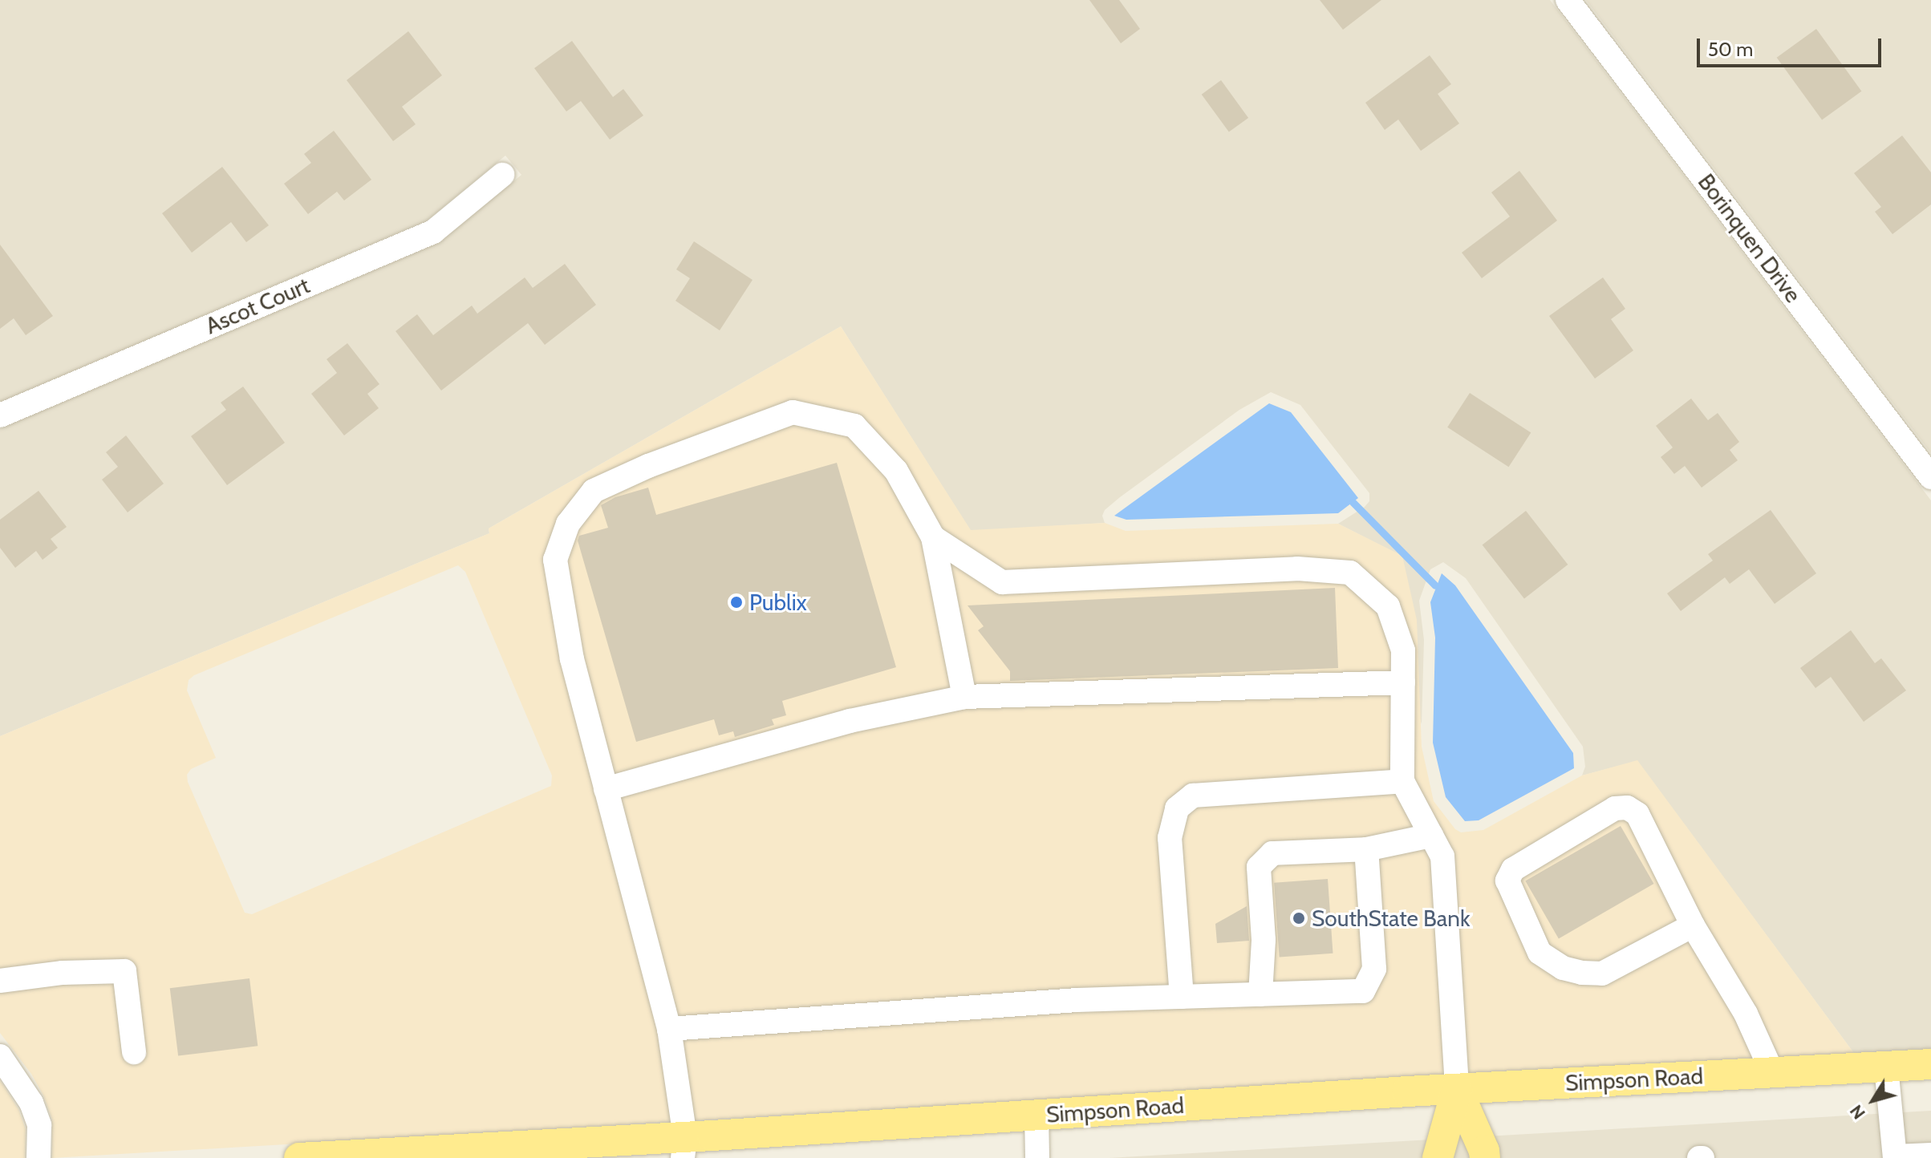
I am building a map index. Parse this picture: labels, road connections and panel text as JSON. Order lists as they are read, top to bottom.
{
  "streets": {
    "main road": ["Simpson Road"],
    "street": ["Borinquen Drive", "Ascot Court"]
  },
  "places": ["Publix", "SouthState Bank"],
  "scale_bar": "50 m",
  "north": "bottom left"
}
